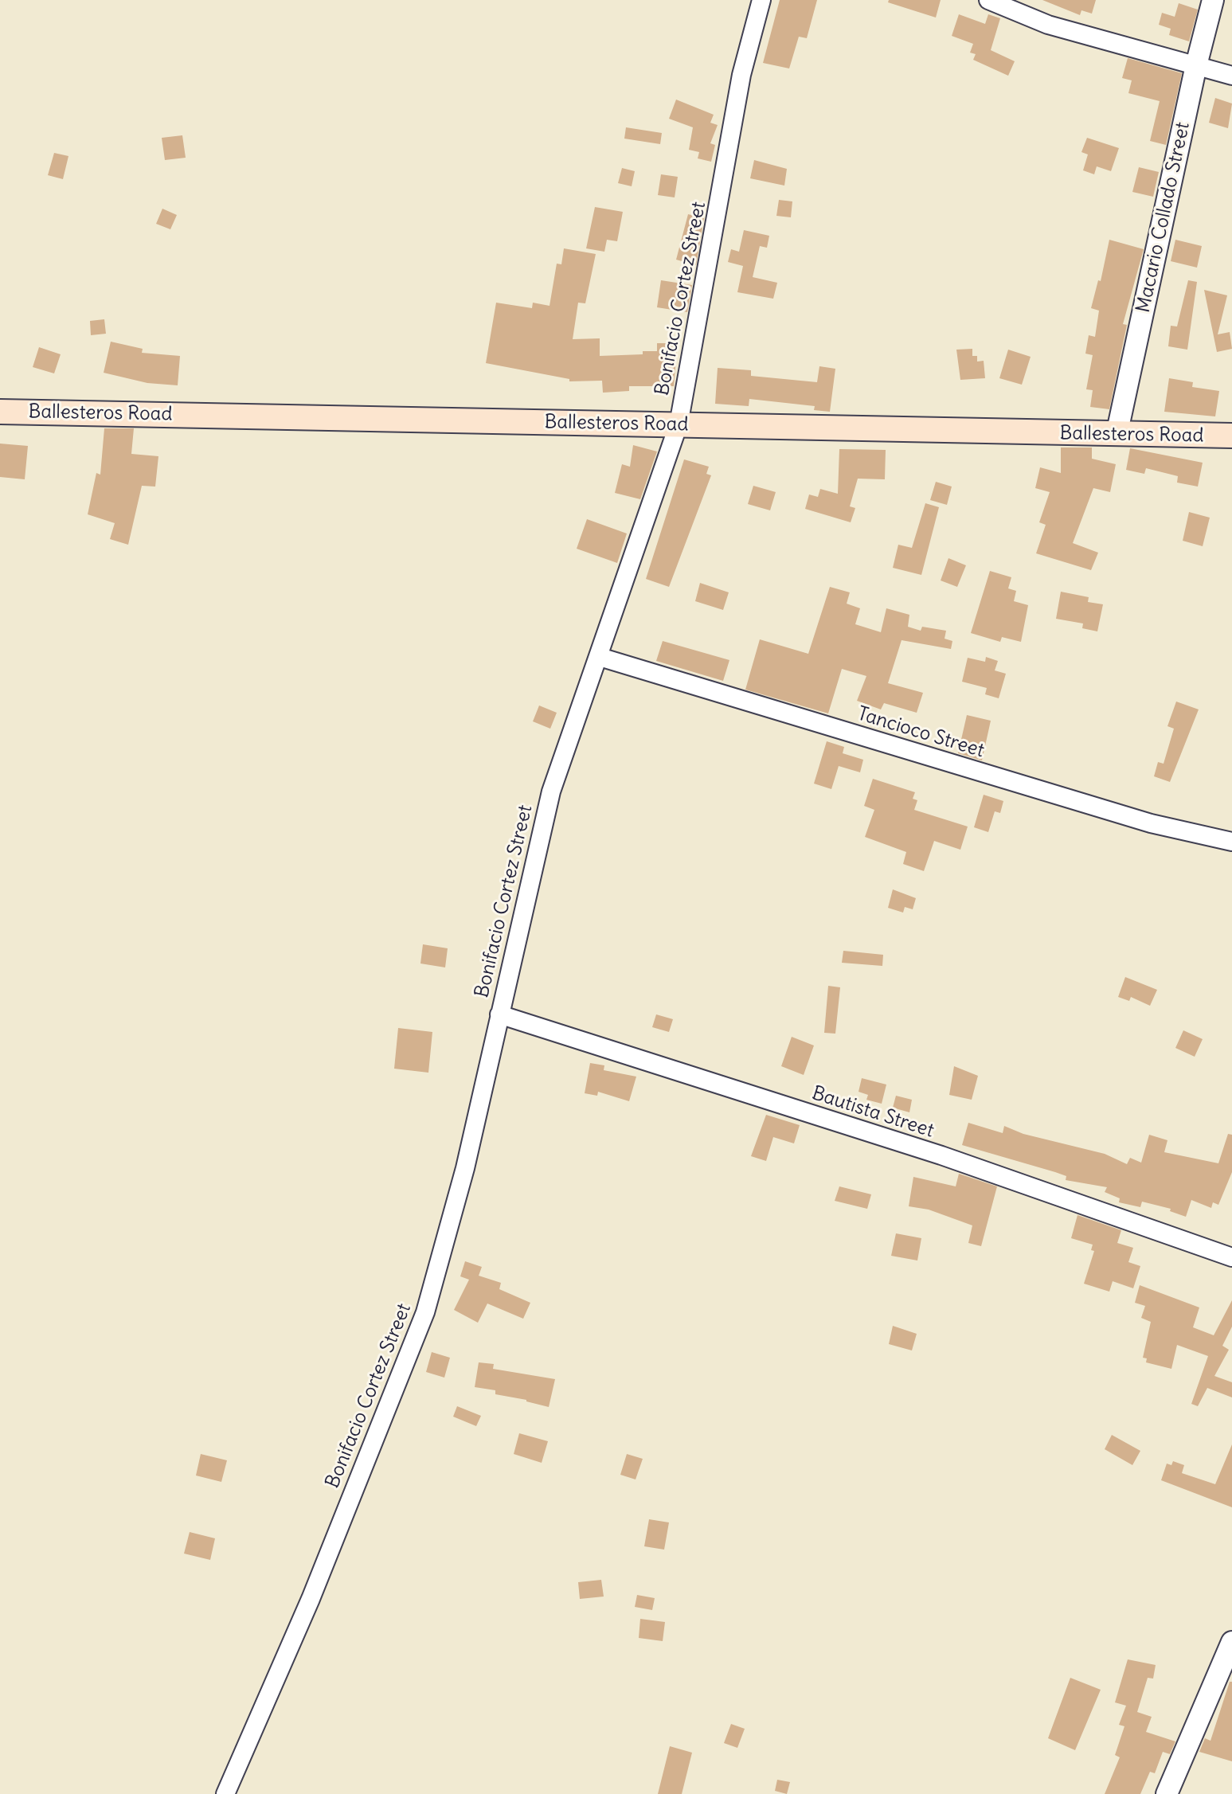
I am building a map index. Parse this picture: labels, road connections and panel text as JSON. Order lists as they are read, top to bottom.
{
  "streets": {
    "main road": ["Ballesteros Road"],
    "street": [
      "Macario Collado Street",
      "Bonifacio Cortez Street",
      "Tancioco Street",
      "Bautista Street"
    ]
  },
  "crossings": [
    ["Macario Collado Street", "Ballesteros Road"],
    ["Bonifacio Cortez Street", "Ballesteros Road"],
    ["Bonifacio Cortez Street", "Tancioco Street"],
    ["Bonifacio Cortez Street", "Bautista Street"]
  ]
}
